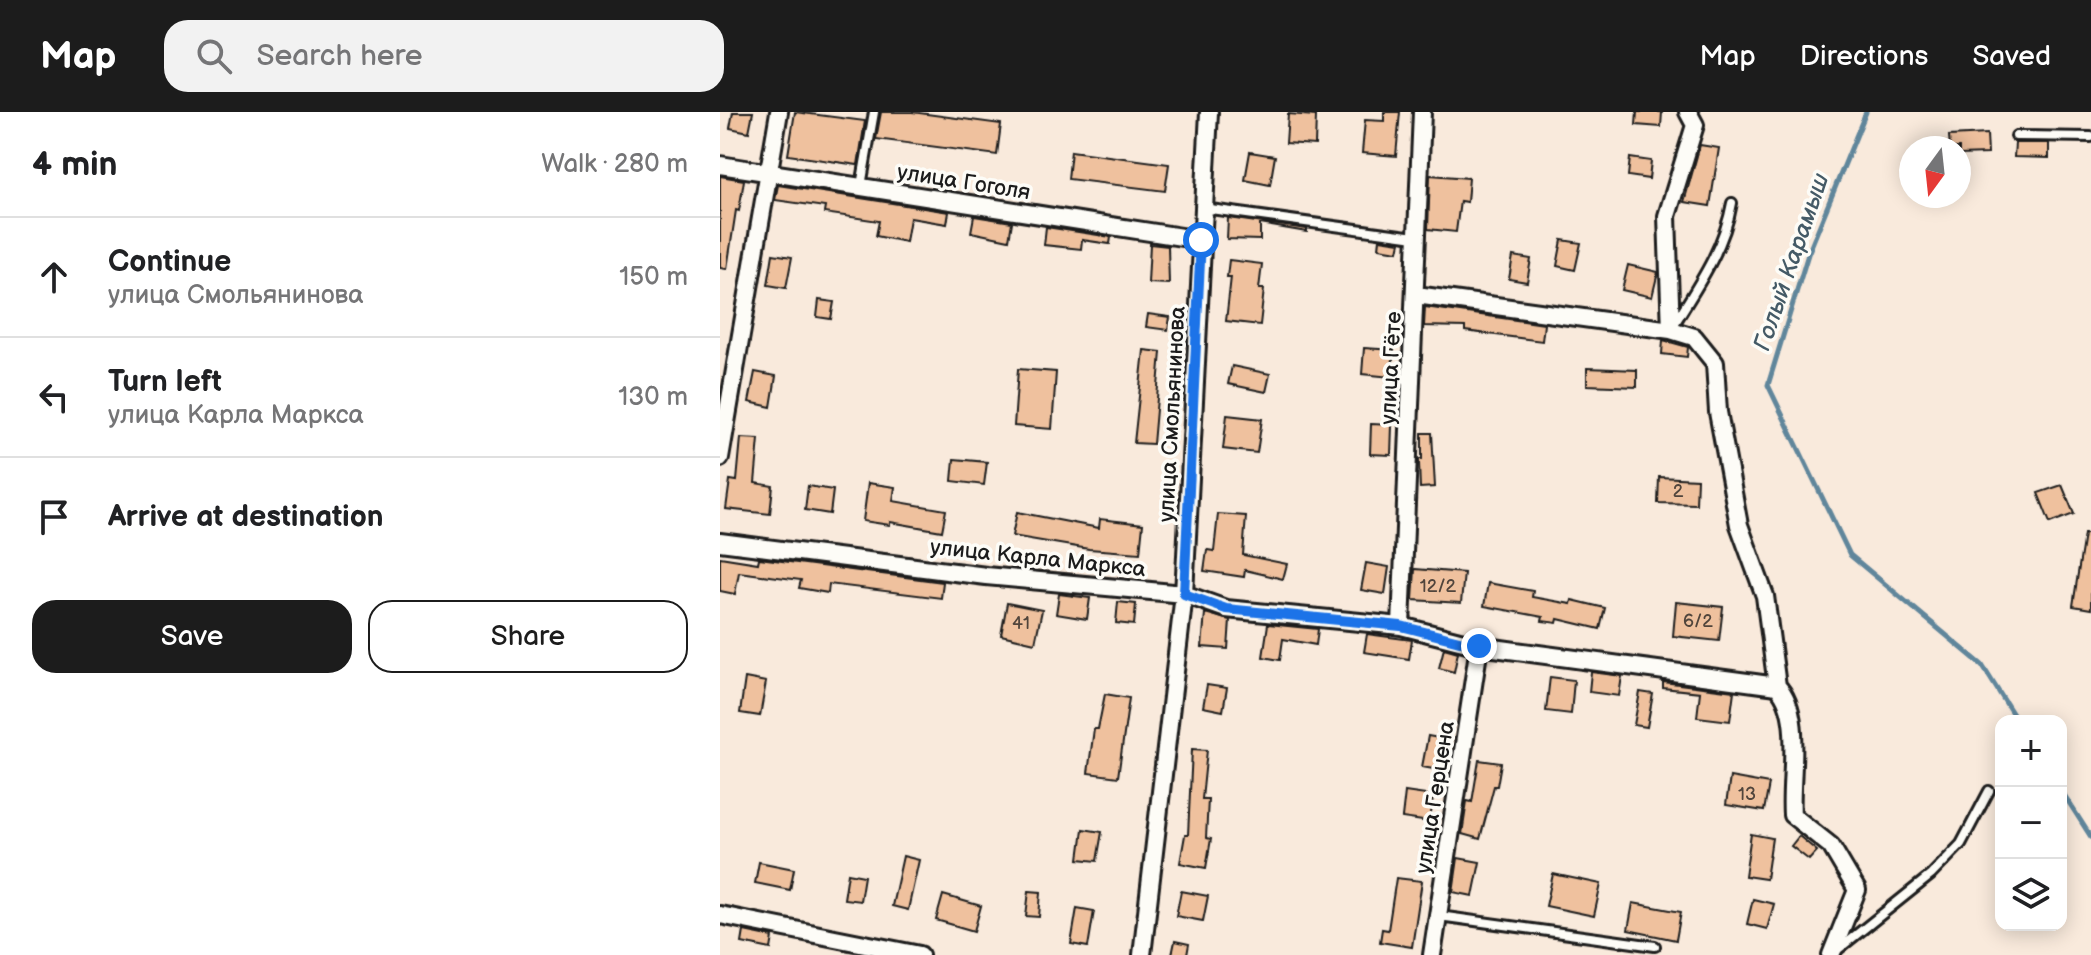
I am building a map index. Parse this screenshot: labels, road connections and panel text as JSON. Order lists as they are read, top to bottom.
{
  "streets": {
    "street": [
      "улица Гоголя",
      "улица Гёте",
      "улица Смольянинова",
      "улица Карла Маркса",
      "улица Герцена"
    ]
  },
  "crossings": [
    ["улица Гоголя", "улица Смольянинова"],
    ["улица Гёте", "улица Карла Маркса"],
    ["улица Смольянинова", "улица Карла Маркса"],
    ["улица Карла Маркса", "улица Герцена"]
  ],
  "water": ["Голый Карамыш"],
  "house_numbers": [
    "2",
    "12/2",
    "6/2",
    "41",
    "13"
  ],
  "north": "bottom",
  "page": {
    "header": "Map",
    "search": "Search here",
    "nav": ["Map", "Directions", "Saved"],
    "heading": ["4 min", "Walk · 280 m"],
    "list": [
      ["Continue", "улица Смольянинова", "150 m"],
      ["Turn left", "улица Карла Маркса", "130 m"],
      "Arrive at destination"
    ],
    "buttons": ["Save", "Share"],
    "map_buttons": ["+", "−"]
  }
}
